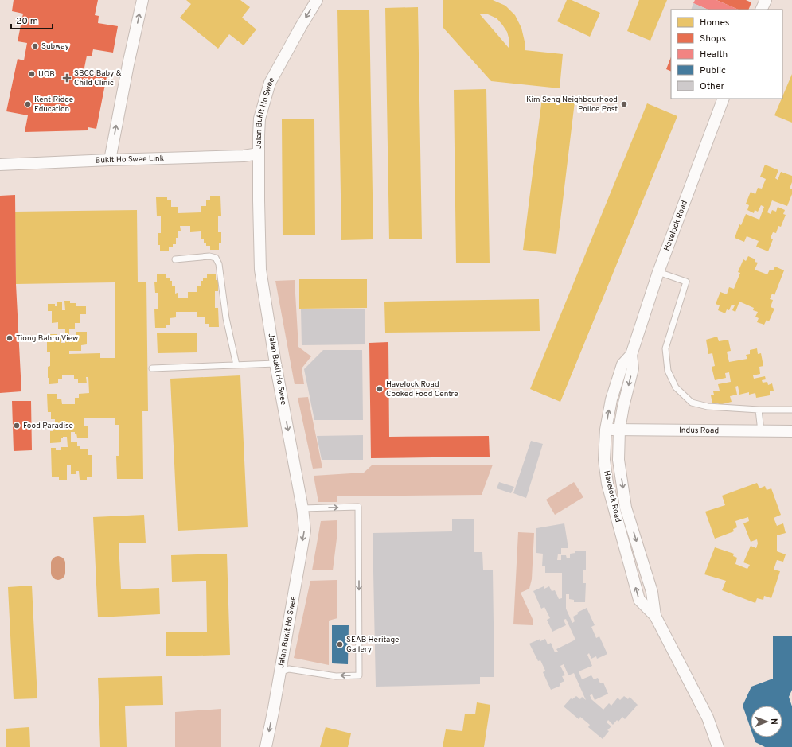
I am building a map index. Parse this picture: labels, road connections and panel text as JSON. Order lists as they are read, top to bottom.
{
  "streets": {
    "street": [
      "Jalan Bukit Ho Swee",
      "Bukit Ho Swee Link",
      "Havelock Road",
      "Indus Road"
    ]
  },
  "crossings": [
    ["Jalan Bukit Ho Swee", "Bukit Ho Swee Link"],
    ["Havelock Road", "Indus Road"]
  ],
  "one_way": ["Jalan Bukit Ho Swee"],
  "places": {
    "other": [
      "Subway",
      "UOB",
      "Kent Ridge Education",
      "Kim Seng Neighbourhood Police Post",
      "Tiong Bahru View",
      "Havelock Road Cooked Food Centre",
      "Food Paradise",
      "SEAB Heritage Gallery"
    ],
    "health": ["SBCC Baby & Child Clinic"]
  },
  "legend": [
    "Homes",
    "Shops",
    "Health",
    "Public",
    "Other"
  ],
  "scale_bar": "20 m",
  "north": "right"
}
